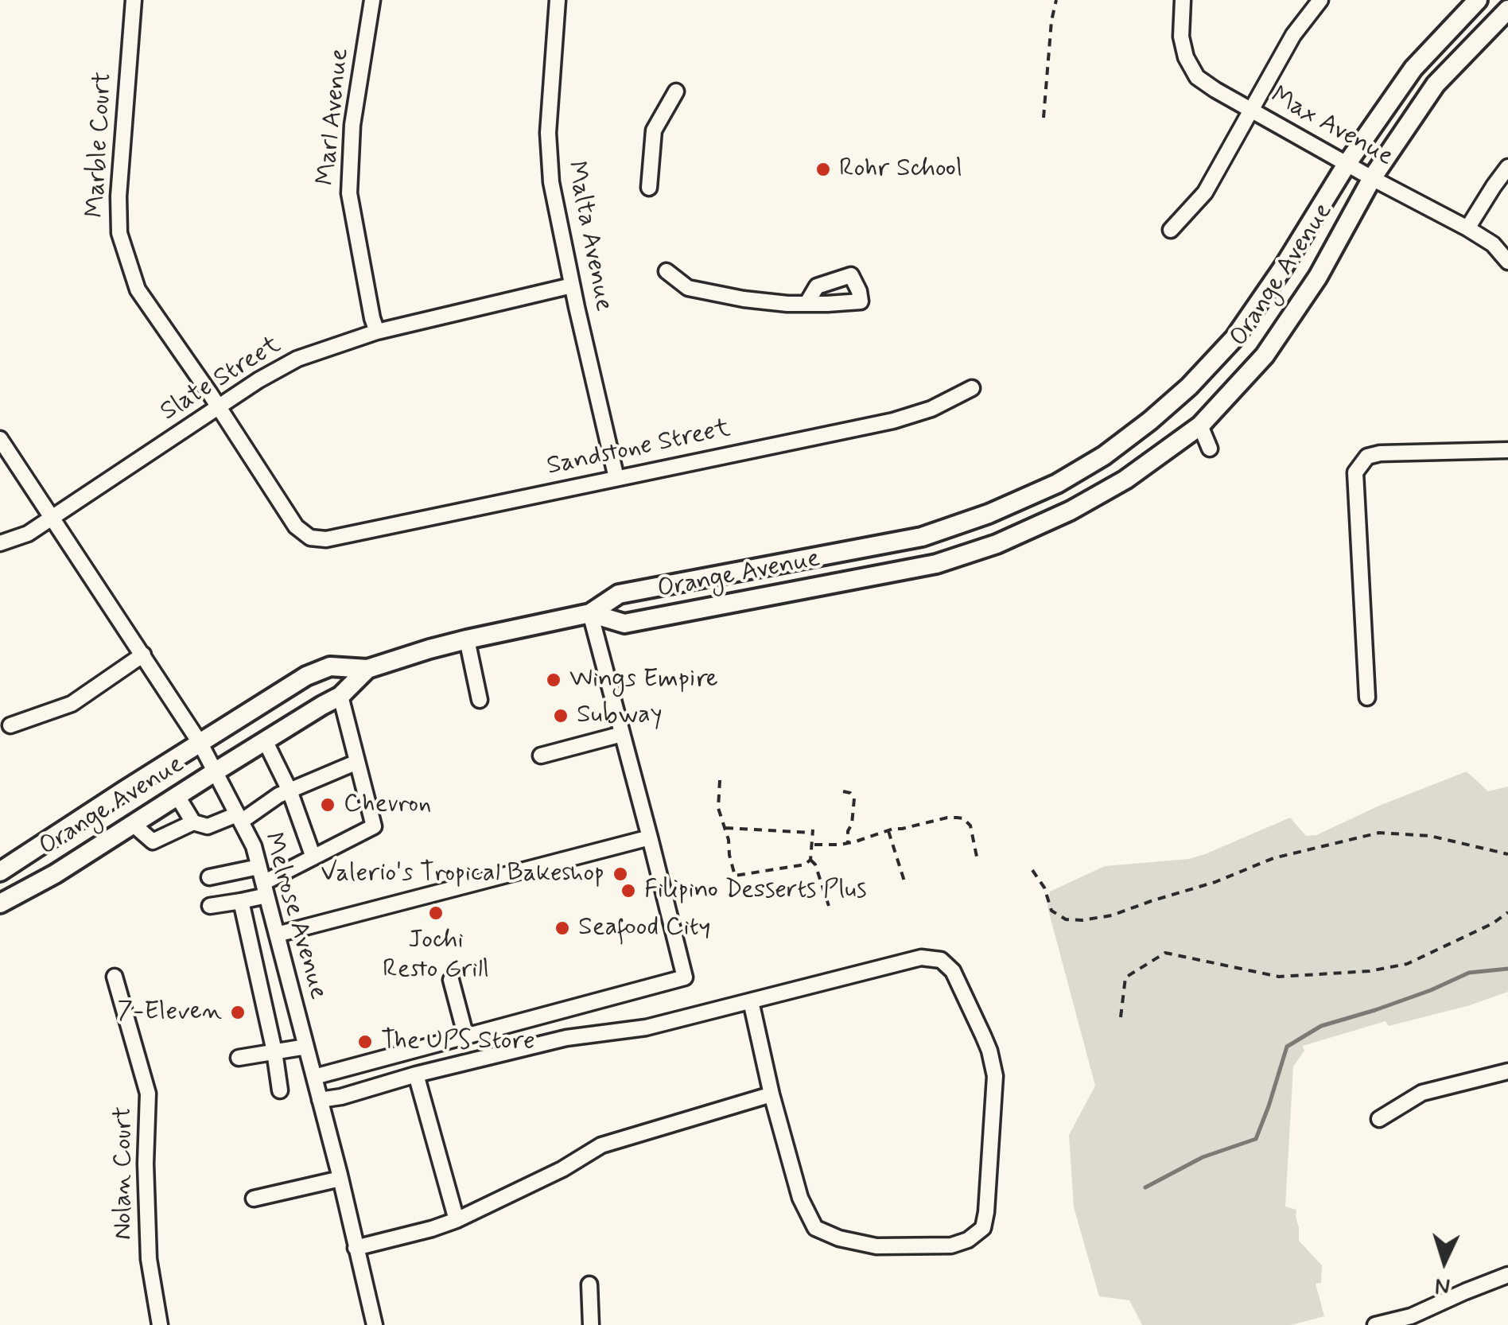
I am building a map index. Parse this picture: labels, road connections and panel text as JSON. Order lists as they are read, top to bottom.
{
  "streets": {
    "main road": ["Orange Avenue"],
    "street": [
      "Marl Avenue",
      "Max Avenue",
      "Marble Court",
      "Malta Avenue",
      "Slate Street",
      "Sandstone Street",
      "Melrose Avenue",
      "Nolan Court"
    ]
  },
  "crossings": [
    ["Marl Avenue", "Slate Street"],
    ["Max Avenue", "Orange Avenue"],
    ["Marble Court", "Slate Street"],
    ["Marble Court", "Sandstone Street"],
    ["Malta Avenue", "Slate Street"],
    ["Malta Avenue", "Sandstone Street"],
    ["Orange Avenue", "Melrose Avenue"],
    ["Slate Street", "Melrose Avenue"]
  ],
  "places": [
    "Rohr School",
    "Wings Empire",
    "Subway",
    "Chevron",
    "Valerio's Tropical Bakeshop",
    "Filipino Desserts Plus",
    "Jochi Resto Grill",
    "Seafood City",
    "7-Eleven",
    "The UPS Store"
  ],
  "north": "bottom"
}
